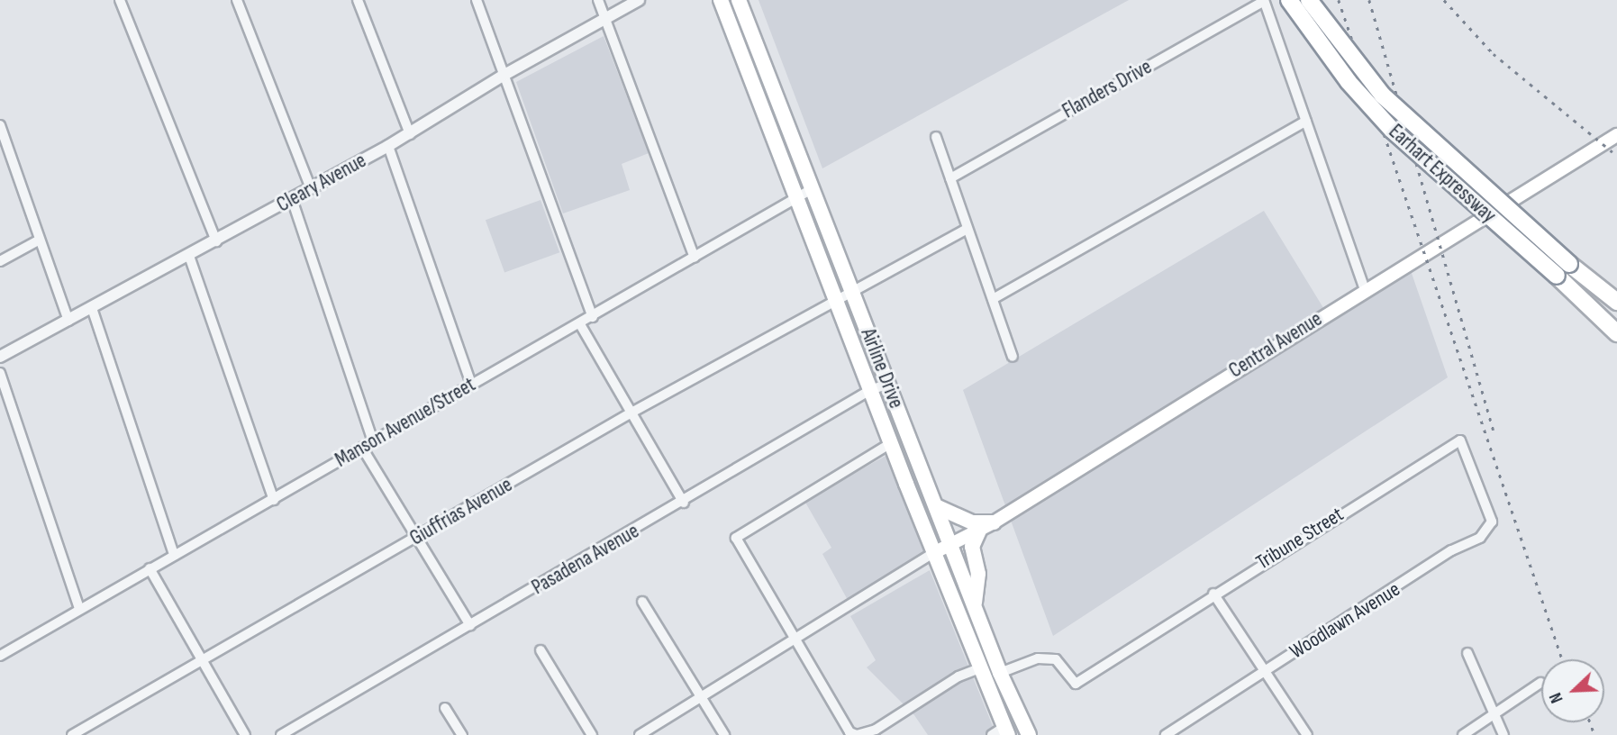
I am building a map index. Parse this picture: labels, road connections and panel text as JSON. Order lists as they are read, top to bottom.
{
  "streets": {
    "highway": ["Earhart Expressway", "Airline Drive"],
    "main road": ["Central Avenue"],
    "street": [
      "Flanders Drive",
      "Cleary Avenue",
      "Manson Avenue/Street",
      "Giuffrias Avenue",
      "Tribune Street",
      "Pasadena Avenue",
      "Woodlawn Avenue"
    ]
  },
  "crossings": [
    ["Central Avenue", "Airline Drive"],
    ["Airline Drive", "Manson Avenue/Street"],
    ["Airline Drive", "Giuffrias Avenue"],
    ["Airline Drive", "Tribune Street"],
    ["Airline Drive", "Pasadena Avenue"],
    ["Tribune Street", "Woodlawn Avenue"]
  ],
  "north": "bottom left"
}
